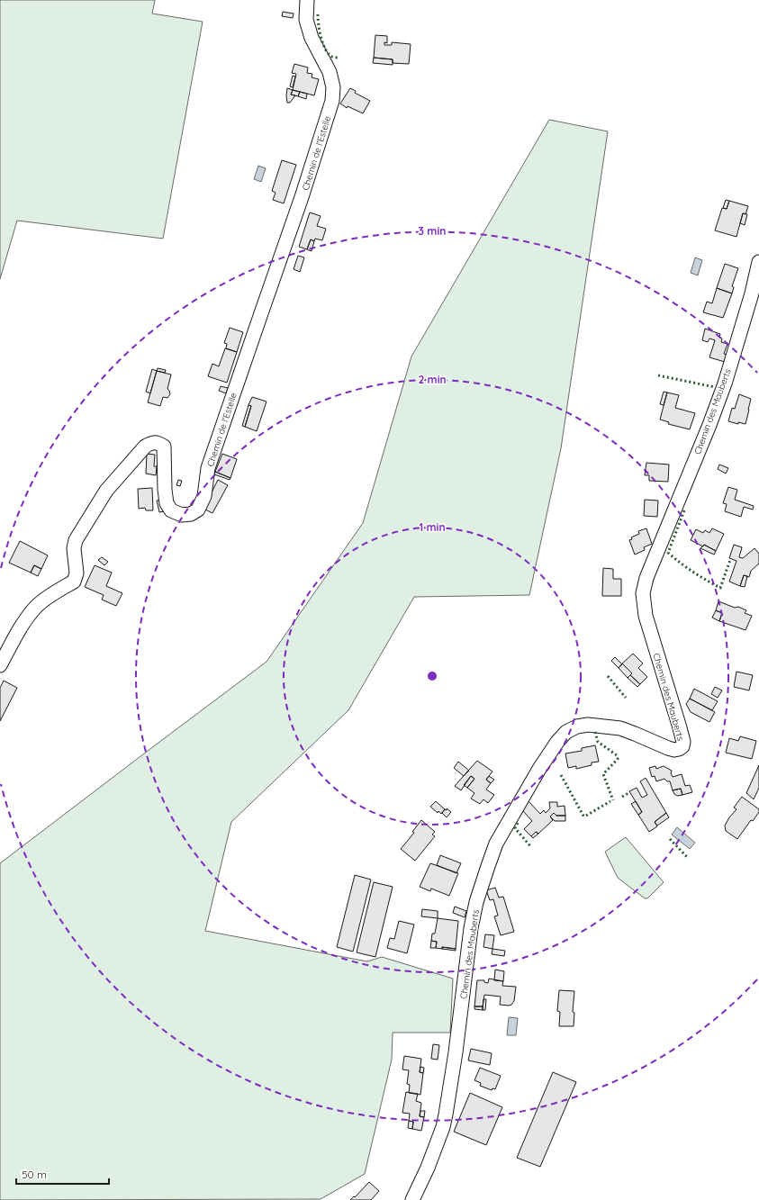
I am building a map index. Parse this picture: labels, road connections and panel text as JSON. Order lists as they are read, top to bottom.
{
  "streets": {
    "street": ["Chemin de l'Estelle", "Chemin des Mauberts"]
  },
  "scale_bar": "50 m",
  "rings": ["3 min", "2 min", "1 min"]
}
